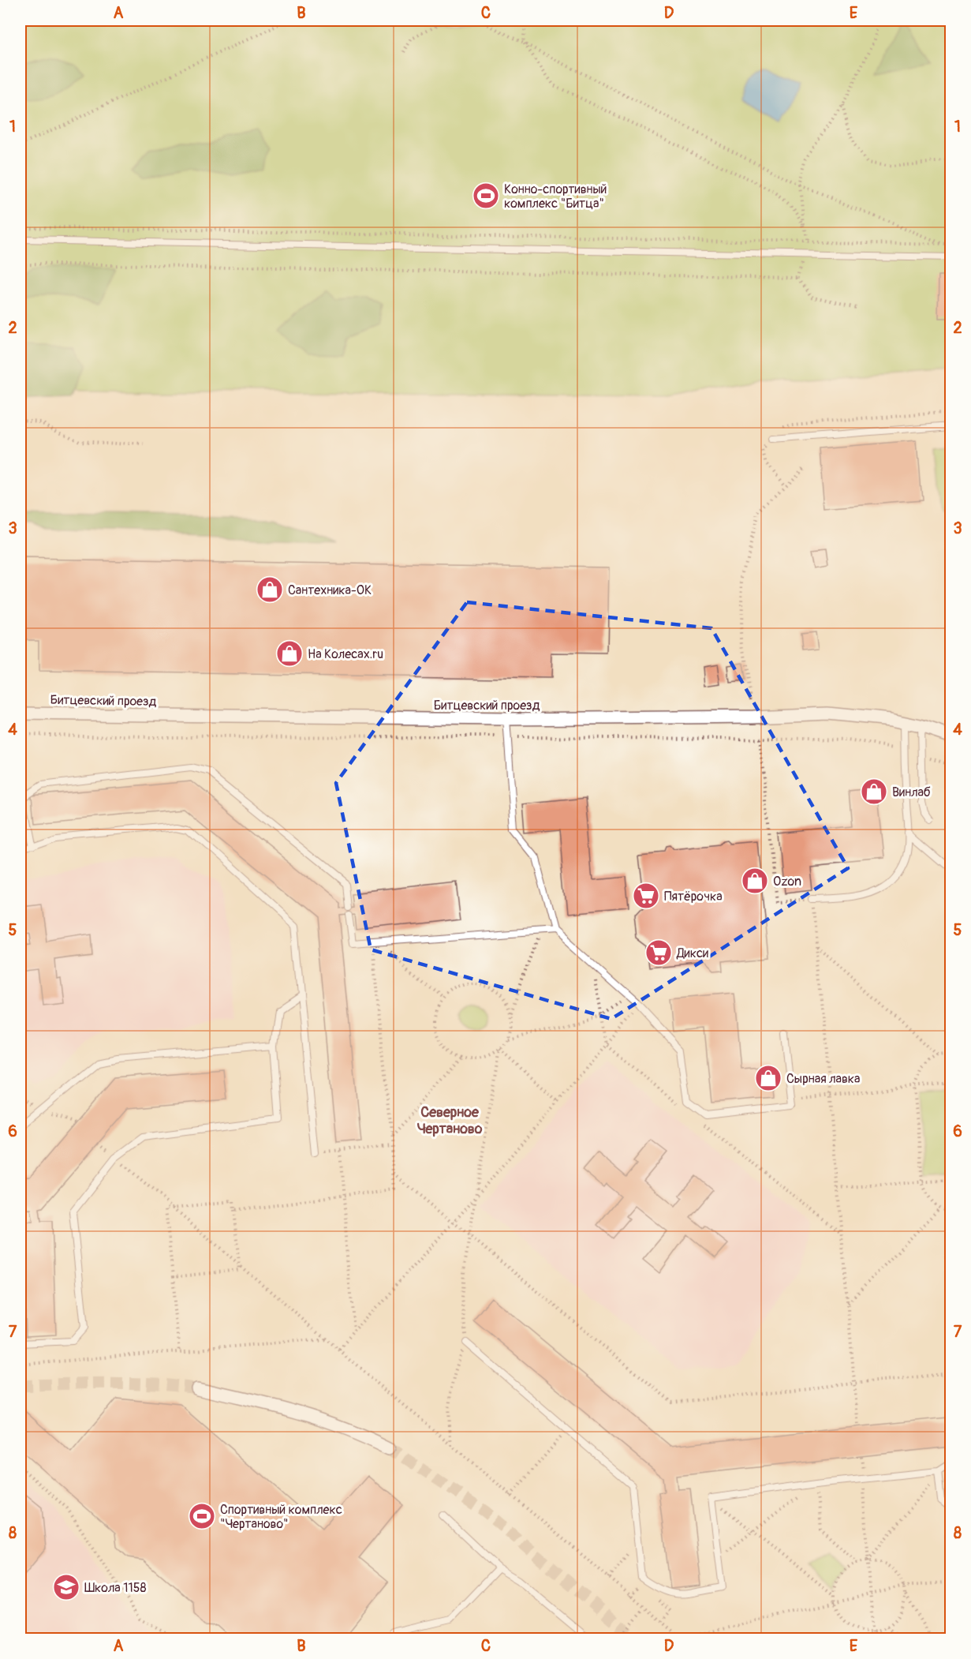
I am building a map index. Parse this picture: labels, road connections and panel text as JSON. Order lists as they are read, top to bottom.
{
  "streets": {
    "street": ["Битцевский проезд"]
  },
  "districts": ["Северное Чертаново"],
  "places": {
    "sports": ["Конно-спортивный комплекс \"Битца\"", "Спортивный комплекс \"Чертаново\""],
    "shop": [
      "Сантехника-ОК",
      "На Колесах.ru",
      "Винлаб",
      "Ozon",
      "Сырная лавка"
    ],
    "supermarket": ["Пятёрочка", "Дикси"],
    "school or university": ["Школа 1158"]
  },
  "grid": {
    "columns": [
      "A",
      "B",
      "C",
      "D",
      "E"
    ],
    "rows": [
      "1",
      "2",
      "3",
      "4",
      "5",
      "6",
      "7",
      "8"
    ]
  }
}
